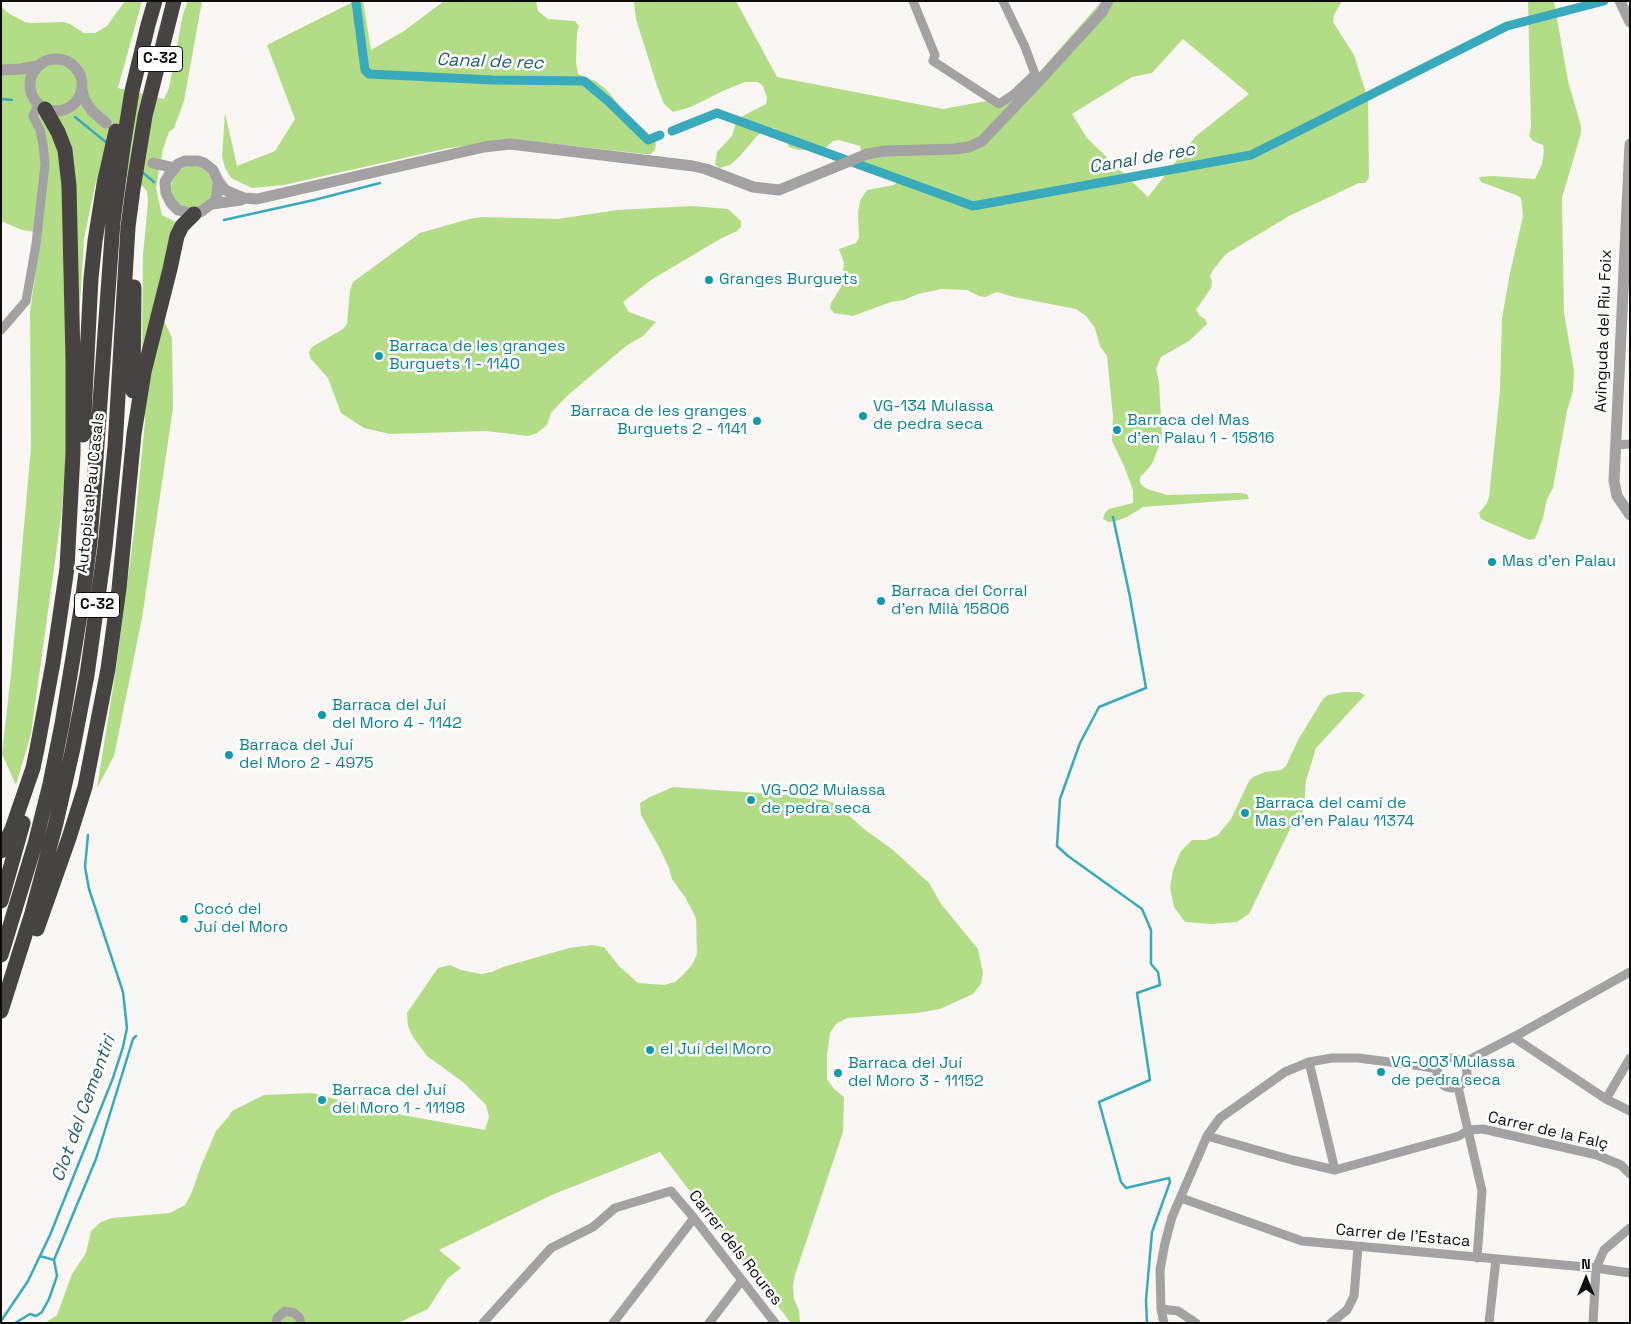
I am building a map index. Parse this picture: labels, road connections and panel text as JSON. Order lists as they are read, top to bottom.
{
  "streets": {
    "highway": ["C-32", "Autopista Pau Casals"],
    "street": [
      "Avinguda del Riu Foix",
      "Carrer de la Falç",
      "Carrer de l'Estaca",
      "Carrer dels Roures"
    ]
  },
  "water": ["Canal de rec", "Clot del Cementiri"],
  "places": [
    "Granges Burguets",
    "Barraca de les granges Burguets 1 - 1140",
    "VG-134 Mulassa de pedra seca",
    "Barraca de les granges Burguets 2 - 1141",
    "Barraca del Mas d'en Palau 1 - 15816",
    "Mas d'en Palau",
    "Barraca del Corral d'en Milà 15806",
    "Barraca del Juí del Moro 4 - 1142",
    "Barraca del Juí del Moro 2 - 4975",
    "VG-002 Mulassa de pedra seca",
    "Barraca del camí de Mas d'en Palau 11374",
    "Cocó del Juí del Moro",
    "el Juí del Moro",
    "VG-003 Mulassa de pedra seca",
    "Barraca del Juí del Moro 3 - 11152",
    "Barraca del Juí del Moro 1 - 11198"
  ],
  "north": "top"
}
